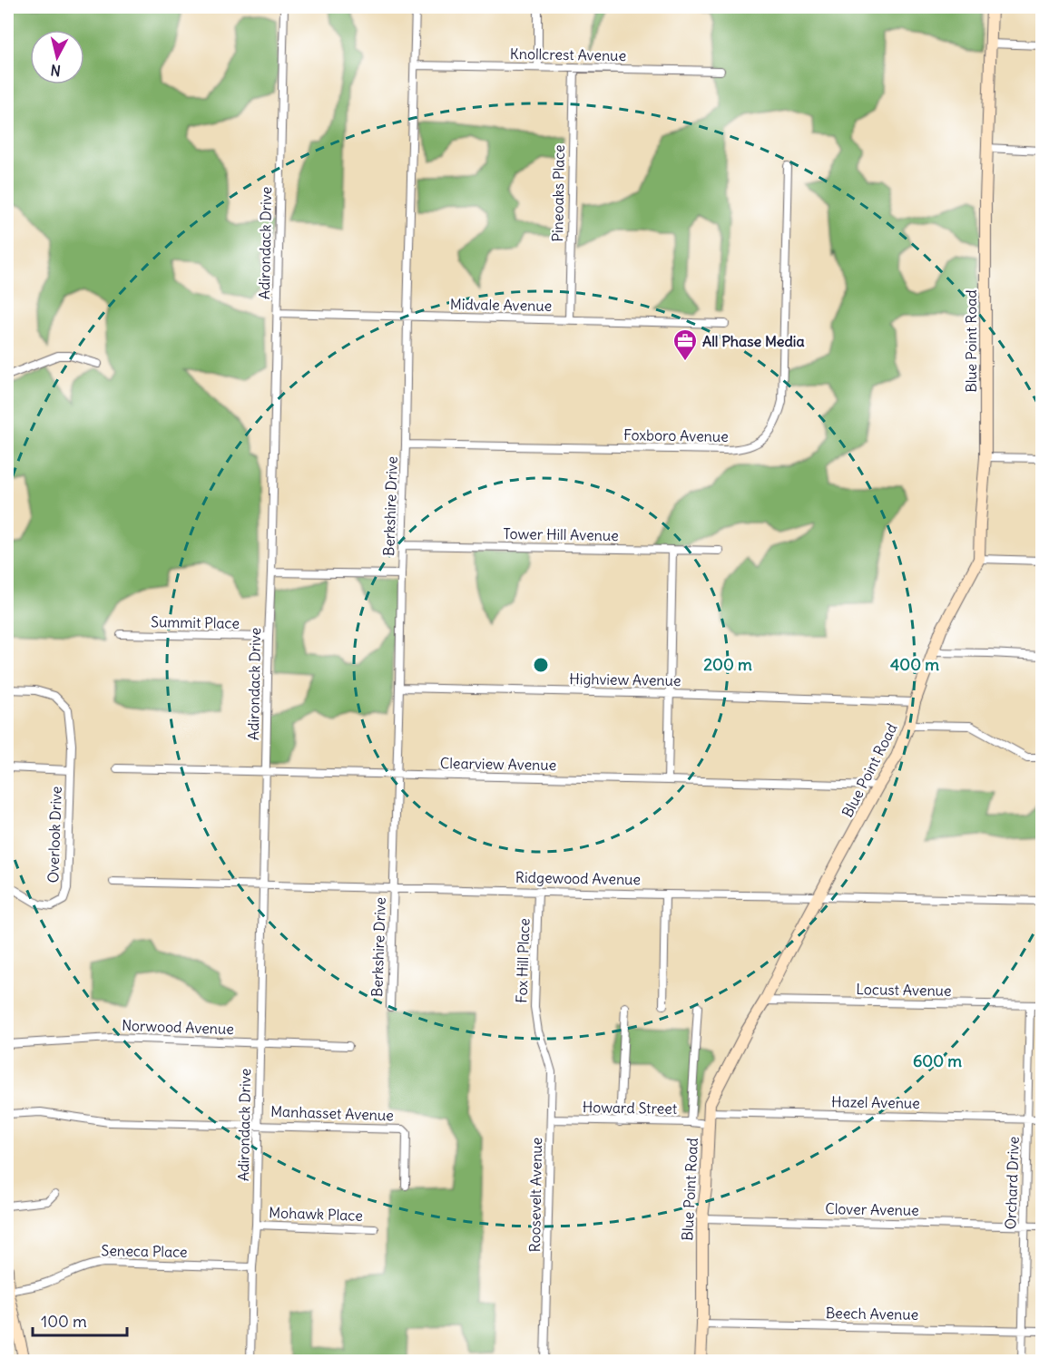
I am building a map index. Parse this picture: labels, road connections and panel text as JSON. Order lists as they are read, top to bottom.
{
  "streets": {
    "street": [
      "Knollcrest Avenue",
      "Pineoaks Place",
      "Adirondack Drive",
      "Midvale Avenue",
      "Blue Point Road",
      "Foxboro Avenue",
      "Berkshire Drive",
      "Tower Hill Avenue",
      "Summit Place",
      "Highview Avenue",
      "Clearview Avenue",
      "Overlook Drive",
      "Ridgewood Avenue",
      "Fox Hill Place",
      "Locust Avenue",
      "Norwood Avenue",
      "Hazel Avenue",
      "Howard Street",
      "Manhasset Avenue",
      "Orchard Drive",
      "Roosevelt Avenue",
      "Clover Avenue",
      "Mohawk Place",
      "Seneca Place",
      "Beech Avenue"
    ]
  },
  "crossings": [
    ["Knollcrest Avenue", "Pineoaks Place"],
    ["Knollcrest Avenue", "Berkshire Drive"],
    ["Pineoaks Place", "Midvale Avenue"],
    ["Adirondack Drive", "Midvale Avenue"],
    ["Adirondack Drive", "Summit Place"],
    ["Adirondack Drive", "Clearview Avenue"],
    ["Adirondack Drive", "Ridgewood Avenue"],
    ["Adirondack Drive", "Norwood Avenue"],
    ["Adirondack Drive", "Manhasset Avenue"],
    ["Adirondack Drive", "Mohawk Place"],
    ["Adirondack Drive", "Seneca Place"],
    ["Midvale Avenue", "Berkshire Drive"],
    ["Blue Point Road", "Highview Avenue"],
    ["Blue Point Road", "Clearview Avenue"],
    ["Blue Point Road", "Ridgewood Avenue"],
    ["Blue Point Road", "Locust Avenue"],
    ["Blue Point Road", "Hazel Avenue"],
    ["Blue Point Road", "Howard Street"],
    ["Blue Point Road", "Clover Avenue"],
    ["Blue Point Road", "Beech Avenue"],
    ["Foxboro Avenue", "Berkshire Drive"],
    ["Berkshire Drive", "Tower Hill Avenue"],
    ["Berkshire Drive", "Highview Avenue"],
    ["Berkshire Drive", "Clearview Avenue"],
    ["Berkshire Drive", "Ridgewood Avenue"],
    ["Ridgewood Avenue", "Fox Hill Place"],
    ["Fox Hill Place", "Roosevelt Avenue"],
    ["Locust Avenue", "Orchard Drive"],
    ["Hazel Avenue", "Howard Street"],
    ["Hazel Avenue", "Orchard Drive"],
    ["Howard Street", "Roosevelt Avenue"],
    ["Orchard Drive", "Clover Avenue"],
    ["Orchard Drive", "Beech Avenue"]
  ],
  "places": {
    "office": ["All Phase Media"]
  },
  "scale_bar": "100 m",
  "north": "bottom",
  "rings": ["200 m", "400 m", "600 m"]
}
